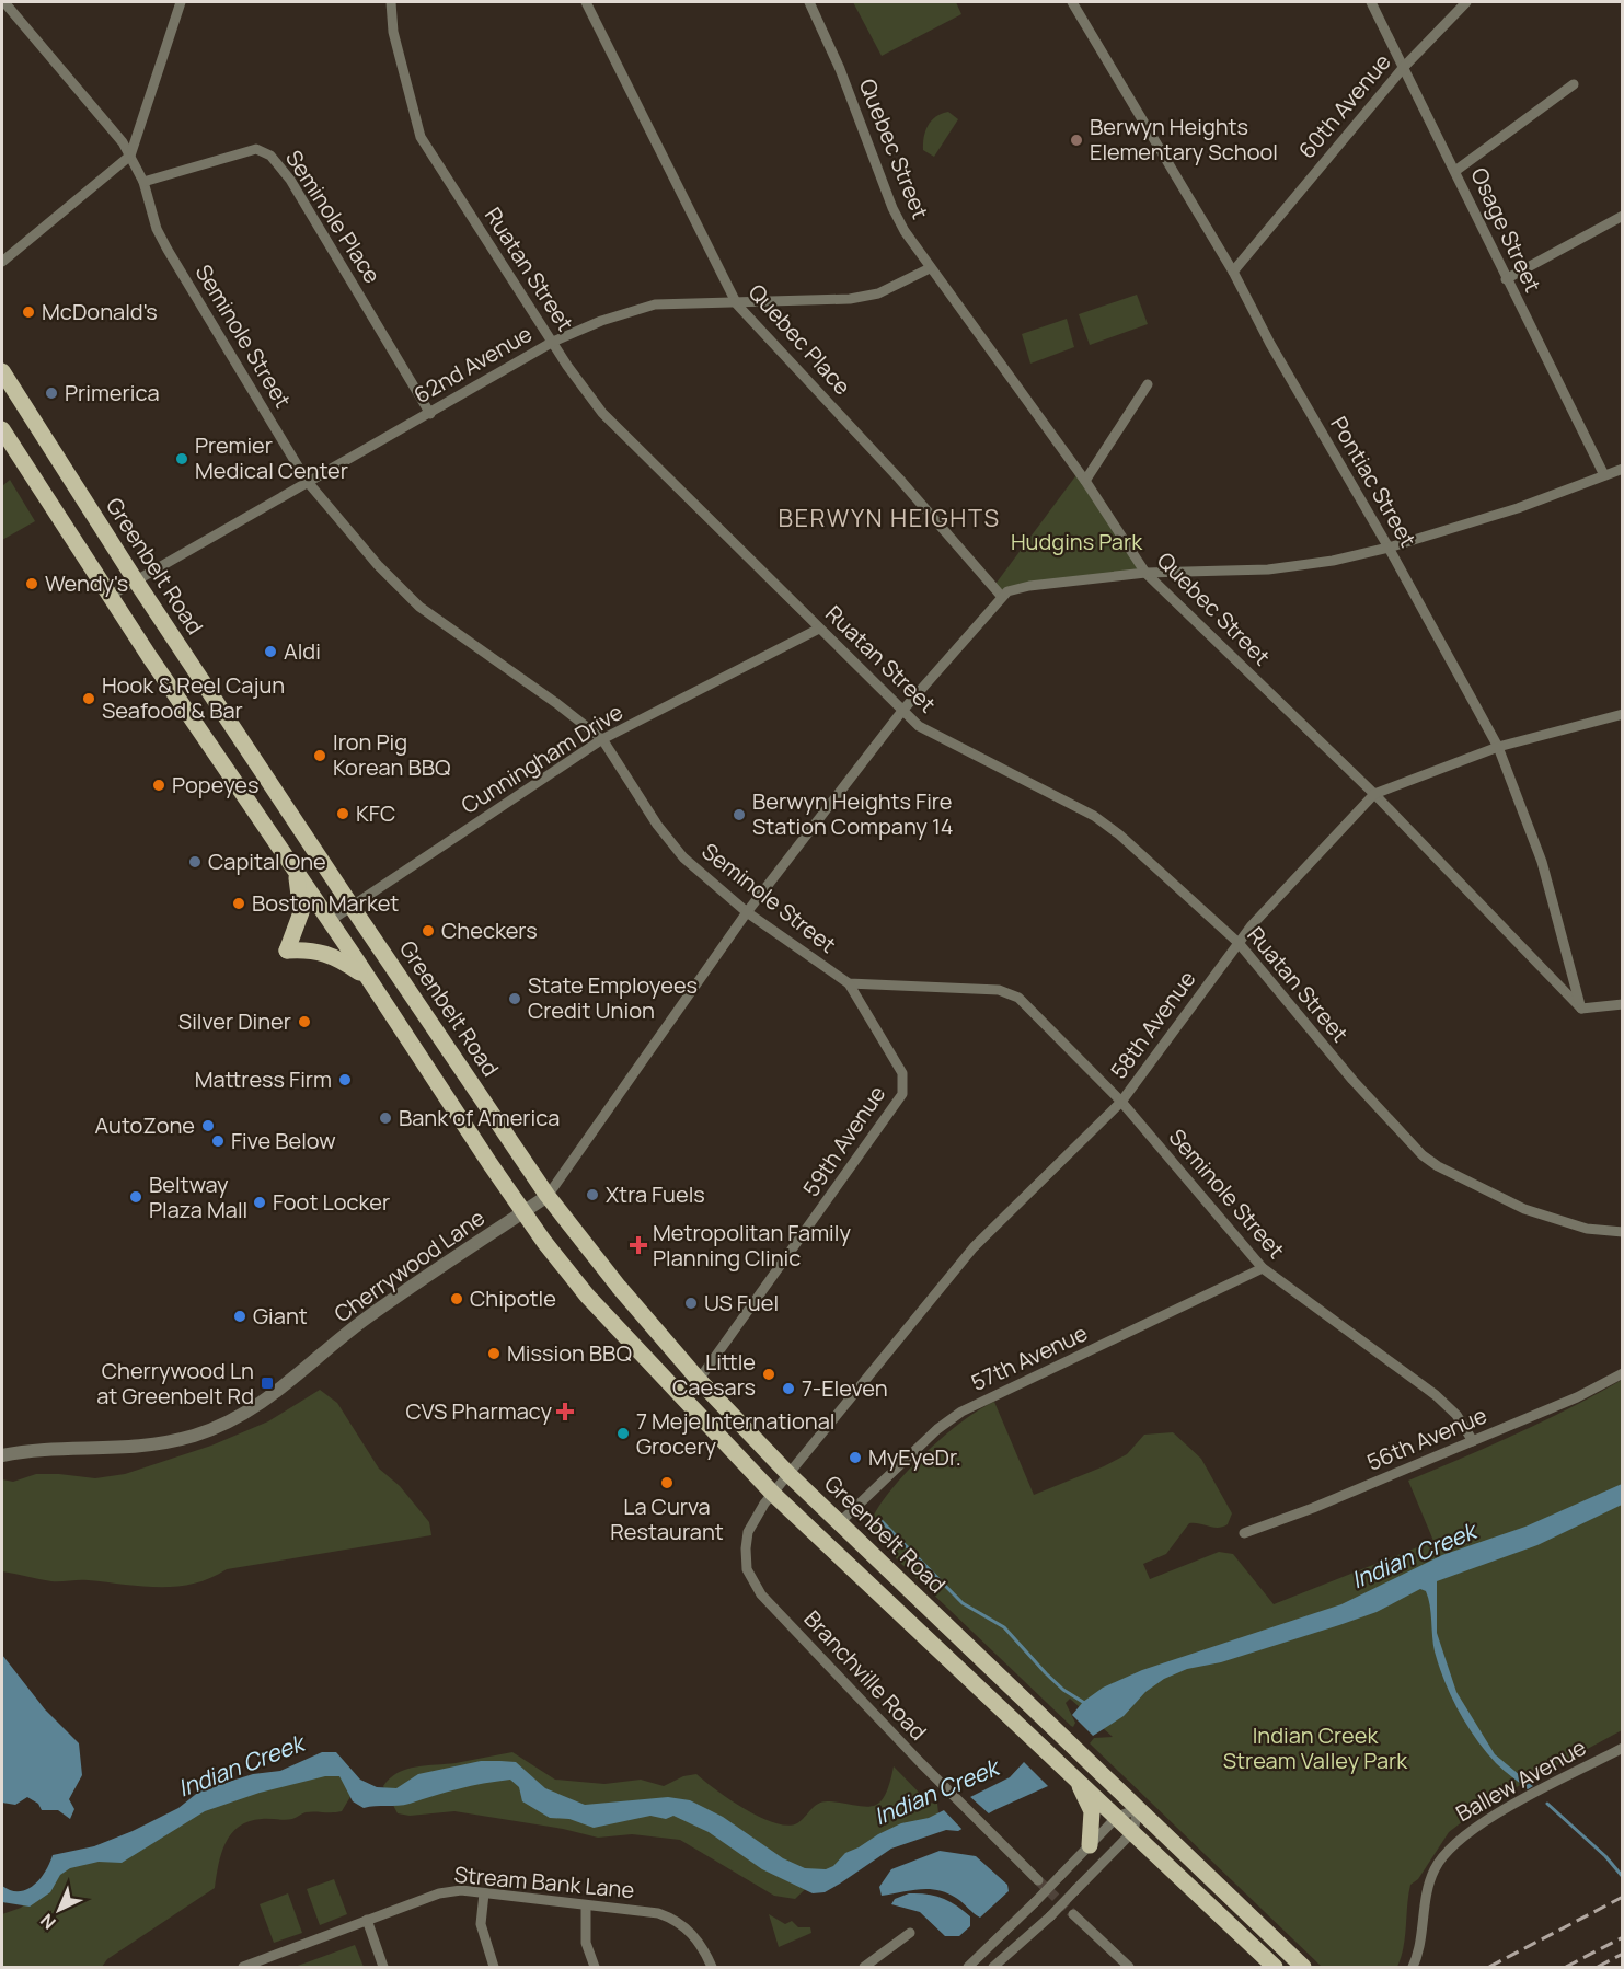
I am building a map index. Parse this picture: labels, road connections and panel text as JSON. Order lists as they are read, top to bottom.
{
  "streets": {
    "main road": ["Greenbelt Road"],
    "street": [
      "60th Avenue",
      "Quebec Street",
      "Seminole Place",
      "Osage Street",
      "Ruatan Street",
      "Seminole Street",
      "Quebec Place",
      "62nd Avenue",
      "Pontiac Street",
      "Cunningham Drive",
      "58th Avenue",
      "59th Avenue",
      "Cherrywood Lane",
      "57th Avenue",
      "56th Avenue",
      "Branchville Road",
      "Ballew Avenue",
      "Stream Bank Lane"
    ]
  },
  "crossings": [
    ["60th Avenue", "Osage Street"],
    ["60th Avenue", "Pontiac Street"],
    ["Quebec Street", "62nd Avenue"],
    ["Quebec Street", "Pontiac Street"],
    ["Quebec Street", "58th Avenue"],
    ["Seminole Place", "Seminole Street"],
    ["Seminole Place", "62nd Avenue"],
    ["Ruatan Street", "62nd Avenue"],
    ["Ruatan Street", "Cunningham Drive"],
    ["Ruatan Street", "58th Avenue"],
    ["Seminole Street", "62nd Avenue"],
    ["Seminole Street", "Cunningham Drive"],
    ["Seminole Street", "58th Avenue"],
    ["Seminole Street", "59th Avenue"],
    ["Seminole Street", "57th Avenue"],
    ["Seminole Street", "56th Avenue"],
    ["Quebec Place", "62nd Avenue"],
    ["62nd Avenue", "Greenbelt Road"],
    ["Pontiac Street", "58th Avenue"],
    ["Greenbelt Road", "Cunningham Drive"],
    ["Greenbelt Road", "58th Avenue"],
    ["Greenbelt Road", "59th Avenue"],
    ["Greenbelt Road", "Cherrywood Lane"],
    ["Greenbelt Road", "57th Avenue"],
    ["Greenbelt Road", "Branchville Road"],
    ["58th Avenue", "Branchville Road"]
  ],
  "districts": ["BERWYN HEIGHTS"],
  "water": ["Indian Creek"],
  "parks": ["Hudgins Park", "Indian Creek Stream Valley Park"],
  "places": {
    "other": [
      "Berwyn Heights Elementary School",
      "McDonald's",
      "Primerica",
      "Premier Medical Center",
      "Wendy's",
      "Aldi",
      "Hook & Reel Cajun Seafood & Bar",
      "Iron Pig Korean BBQ",
      "Popeyes",
      "KFC",
      "Berwyn Heights Fire Station Company 14",
      "Capital One",
      "Boston Market",
      "Checkers",
      "State Employees Credit Union",
      "Silver Diner",
      "Mattress Firm",
      "Bank of America",
      "AutoZone",
      "Five Below",
      "Xtra Fuels",
      "Beltway Plaza Mall",
      "Foot Locker",
      "Chipotle",
      "US Fuel",
      "Giant",
      "Mission BBQ",
      "Little Caesars",
      "7-Eleven",
      "7 Meje International Grocery",
      "MyEyeDr.",
      "La Curva Restaurant"
    ],
    "health": ["Metropolitan Family Planning Clinic", "CVS Pharmacy"],
    "transit": ["Cherrywood Ln at Greenbelt Rd"]
  },
  "north": "bottom left"
}
